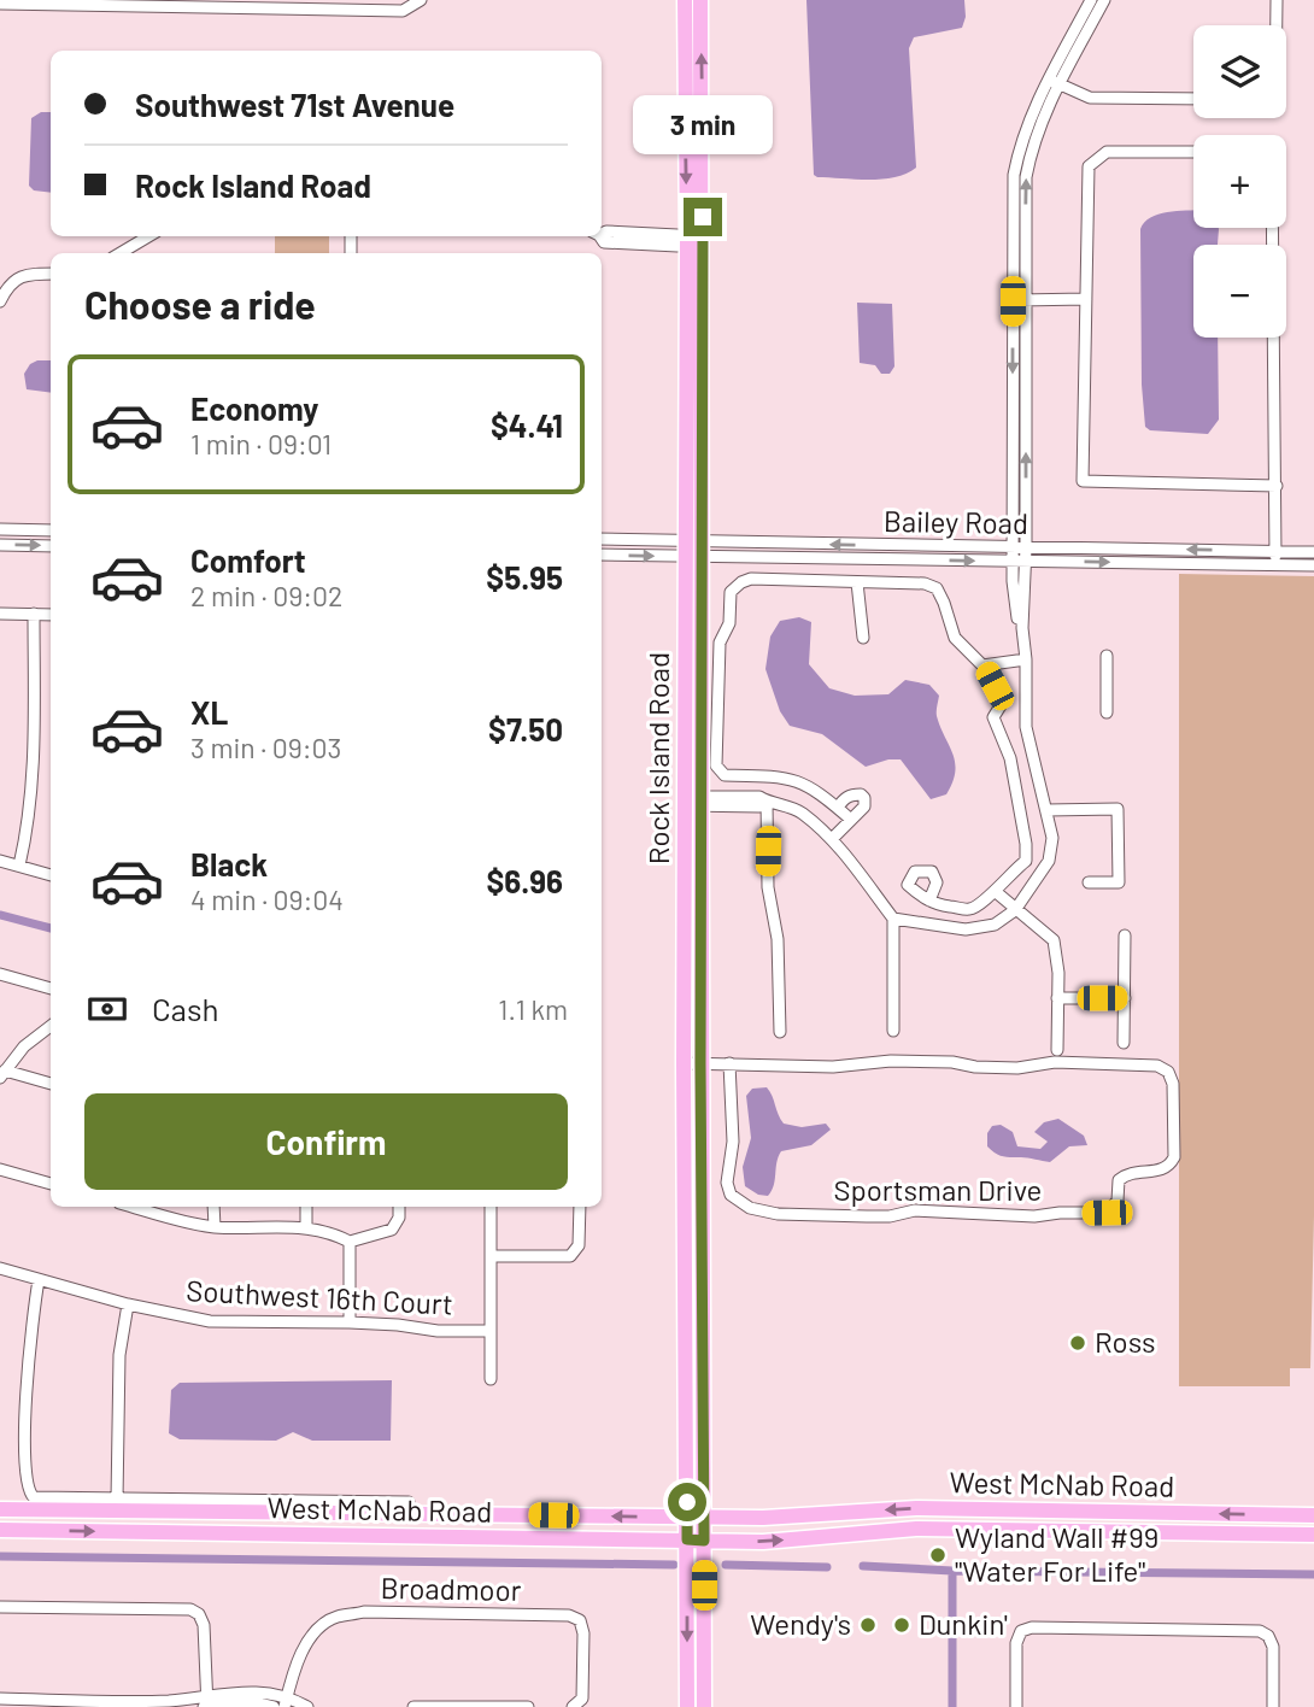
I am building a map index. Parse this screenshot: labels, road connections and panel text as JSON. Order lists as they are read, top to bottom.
{
  "streets": {
    "main road": ["Rock Island Road", "West McNab Road"],
    "street": [
      "Bailey Road",
      "Sportsman Drive",
      "Southwest 16th Court",
      "Broadmoor"
    ]
  },
  "crossings": [
    ["Bailey Road", "Rock Island Road"],
    ["Rock Island Road", "Sportsman Drive"],
    ["Rock Island Road", "West McNab Road"]
  ],
  "places": [
    "Ross",
    "Wyland Wall #99 \"Water For Life\"",
    "Wendy's",
    "Dunkin'"
  ],
  "page": {
    "map_buttons": ["+", "−"],
    "banner": ["Southwest 71st Avenue", "Rock Island Road"],
    "bubble": "3 min",
    "heading": "Choose a ride",
    "list": [
      {
        "name": "Economy",
        "note": "1 min · 09:01",
        "value": "$4.41"
      },
      {
        "name": "Comfort",
        "note": "2 min · 09:02",
        "value": "$5.95"
      },
      {
        "name": "XL",
        "note": "3 min · 09:03",
        "value": "$7.50"
      },
      {
        "name": "Black",
        "note": "4 min · 09:04",
        "value": "$6.96"
      }
    ],
    "pay": ["Cash", "1.1 km"],
    "buttons": "Confirm"
  }
}
